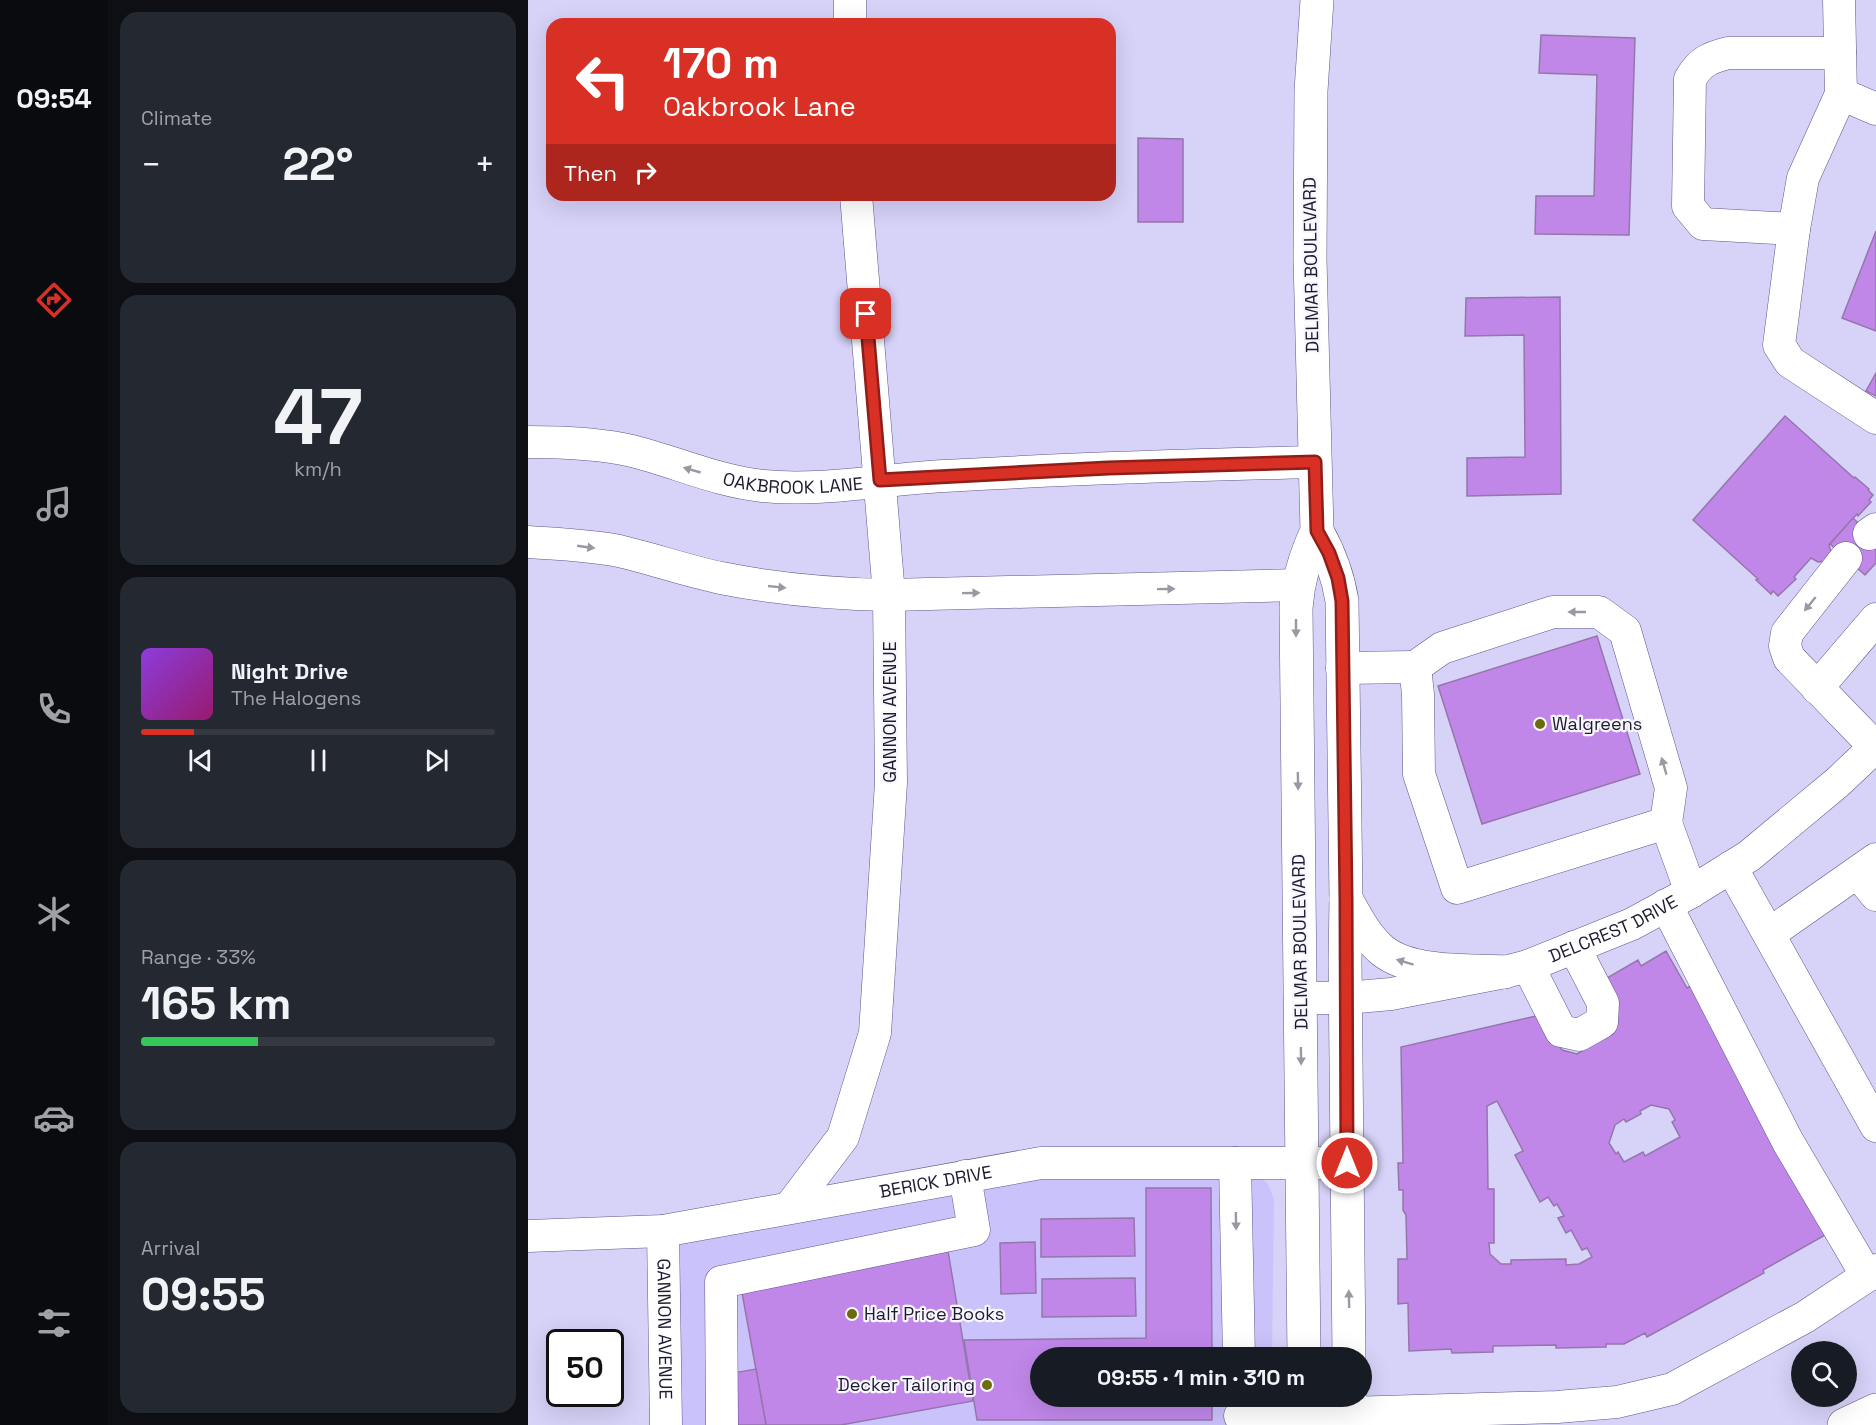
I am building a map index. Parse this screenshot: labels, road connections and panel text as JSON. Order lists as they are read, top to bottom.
{
  "streets": {
    "main road": ["DELMAR BOULEVARD"],
    "street": [
      "OAKBROOK LANE",
      "GANNON AVENUE",
      "DELCREST DRIVE",
      "BERICK DRIVE"
    ]
  },
  "crossings": [
    ["DELMAR BOULEVARD", "OAKBROOK LANE"],
    ["DELMAR BOULEVARD", "DELCREST DRIVE"],
    ["DELMAR BOULEVARD", "BERICK DRIVE"],
    ["OAKBROOK LANE", "GANNON AVENUE"],
    ["GANNON AVENUE", "BERICK DRIVE"]
  ],
  "places": ["Walgreens", "Half Price Books", "Decker Tailoring"],
  "page": {
    "tabs": "09:54",
    "tile": [
      "Climate",
      ["47", "km/h"],
      ["Range · 33%", "165 km"],
      ["Arrival", "09:55"]
    ],
    "turn": ["170 m", "Oakbrook Lane"],
    "heat": ["−", "22°", "+"],
    "then": "Then",
    "song": ["Night Drive", "The Halogens"],
    "limit": "50",
    "trip": "09:55 · 1 min · 310 m"
  }
}
